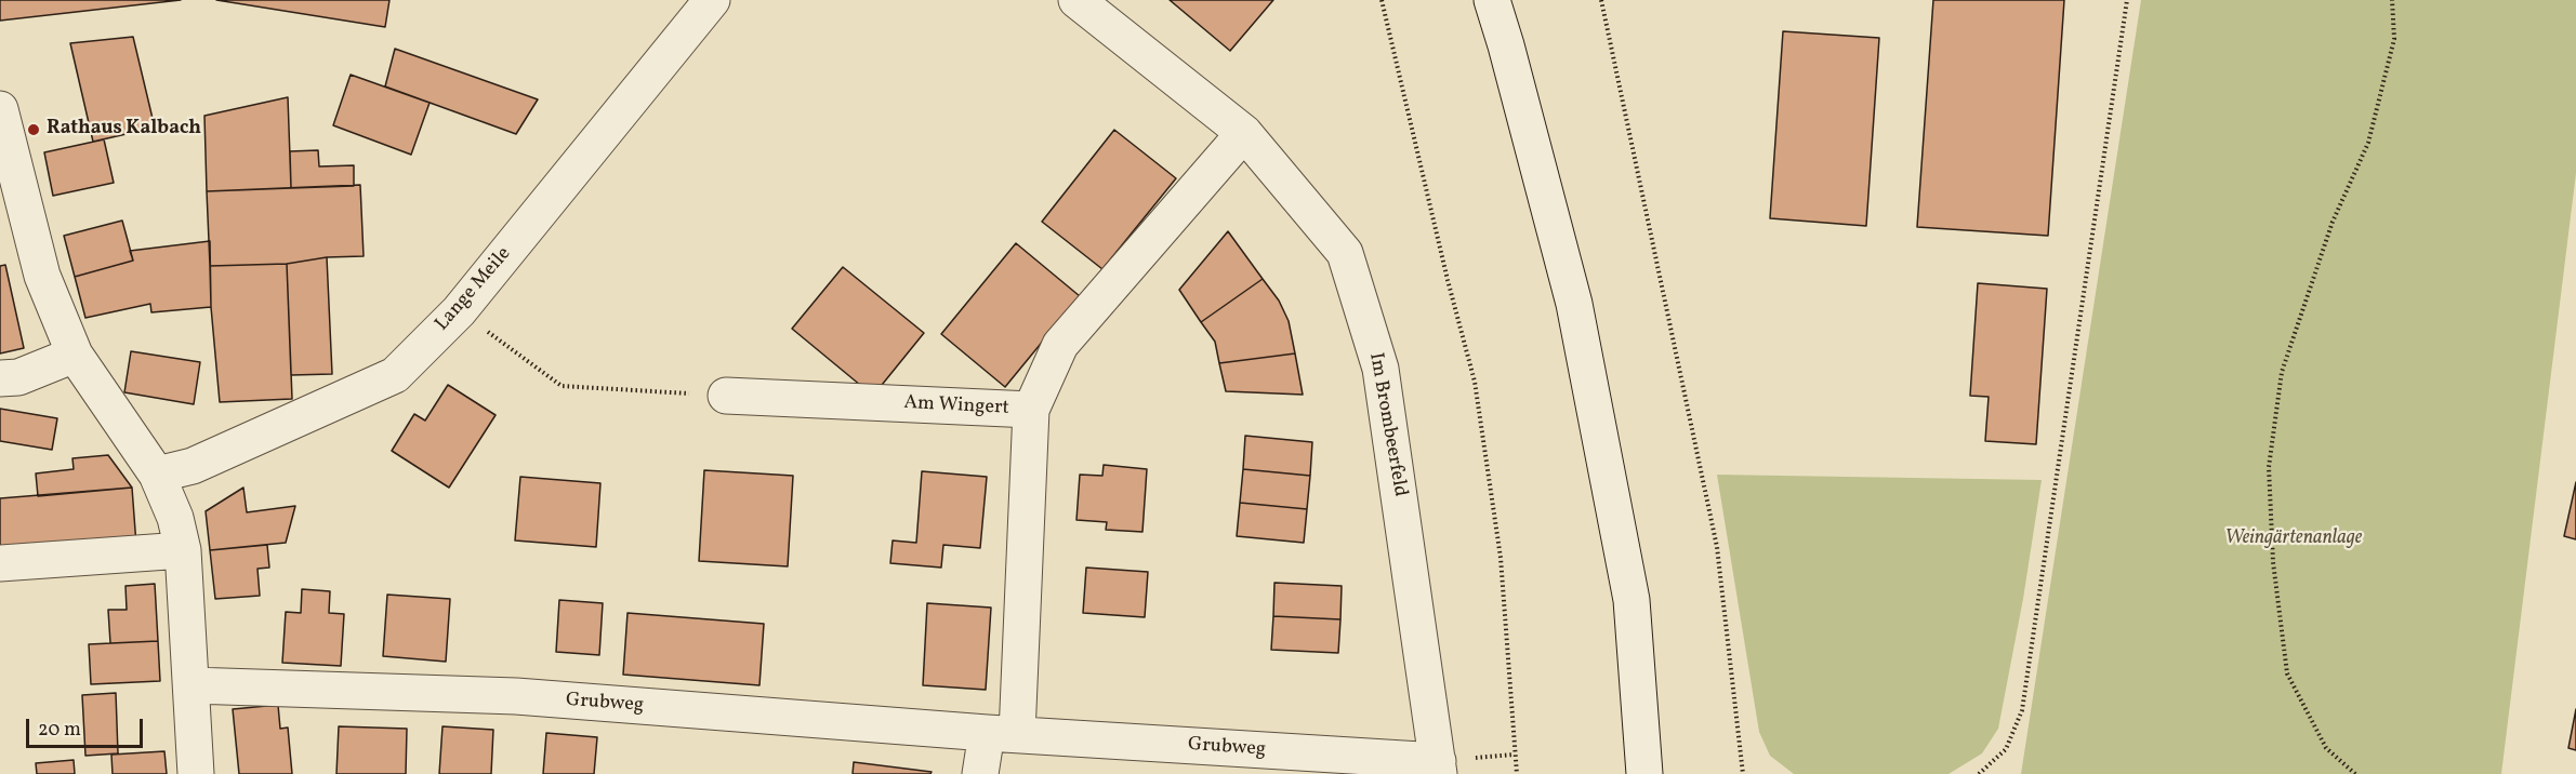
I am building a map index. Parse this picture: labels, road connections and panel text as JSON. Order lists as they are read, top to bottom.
{
  "streets": {
    "street": [
      "Lange Meile",
      "Am Wingert",
      "Im Brombeerfeld",
      "Grubweg"
    ]
  },
  "crossings": [
    ["Am Wingert", "Im Brombeerfeld"],
    ["Im Brombeerfeld", "Grubweg"]
  ],
  "parks": ["Weingärtenanlage"],
  "places": ["Rathaus Kalbach"],
  "scale_bar": "20 m"
}
